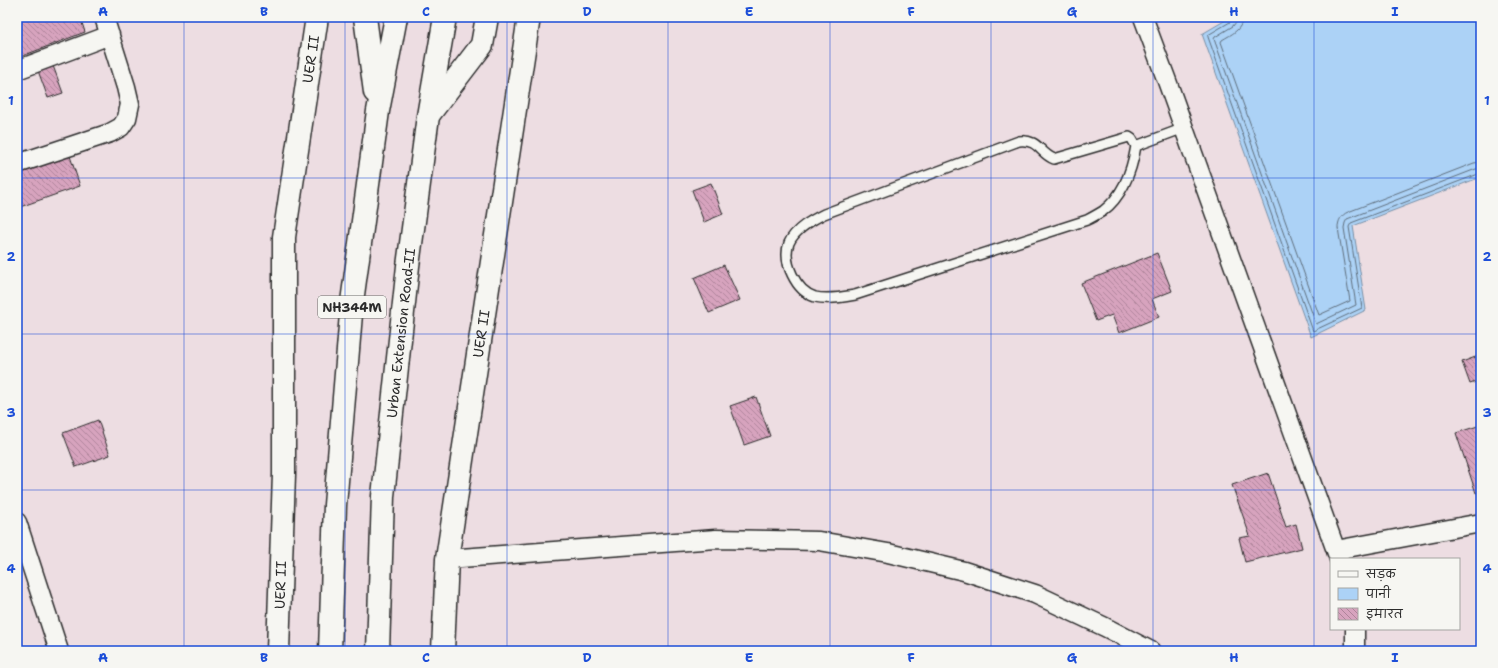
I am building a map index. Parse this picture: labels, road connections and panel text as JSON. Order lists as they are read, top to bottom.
{
  "streets": {
    "main road": ["UER II", "NH344M", "Urban Extension Road-II"]
  },
  "legend": ["सड़क", "पानी", "इमारत"],
  "grid": {
    "columns": [
      "A",
      "B",
      "C",
      "D",
      "E",
      "F",
      "G",
      "H",
      "I"
    ],
    "rows": [
      "1",
      "2",
      "3",
      "4"
    ]
  }
}
